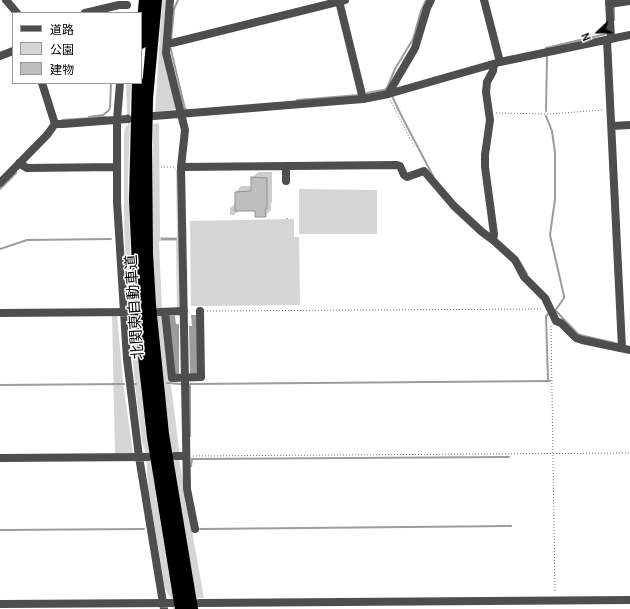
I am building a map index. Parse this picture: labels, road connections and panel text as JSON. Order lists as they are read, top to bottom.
{
  "streets": {
    "highway": ["北関東自動車道"]
  },
  "legend": ["道路", "公園", "建物"],
  "north": "left"
}
